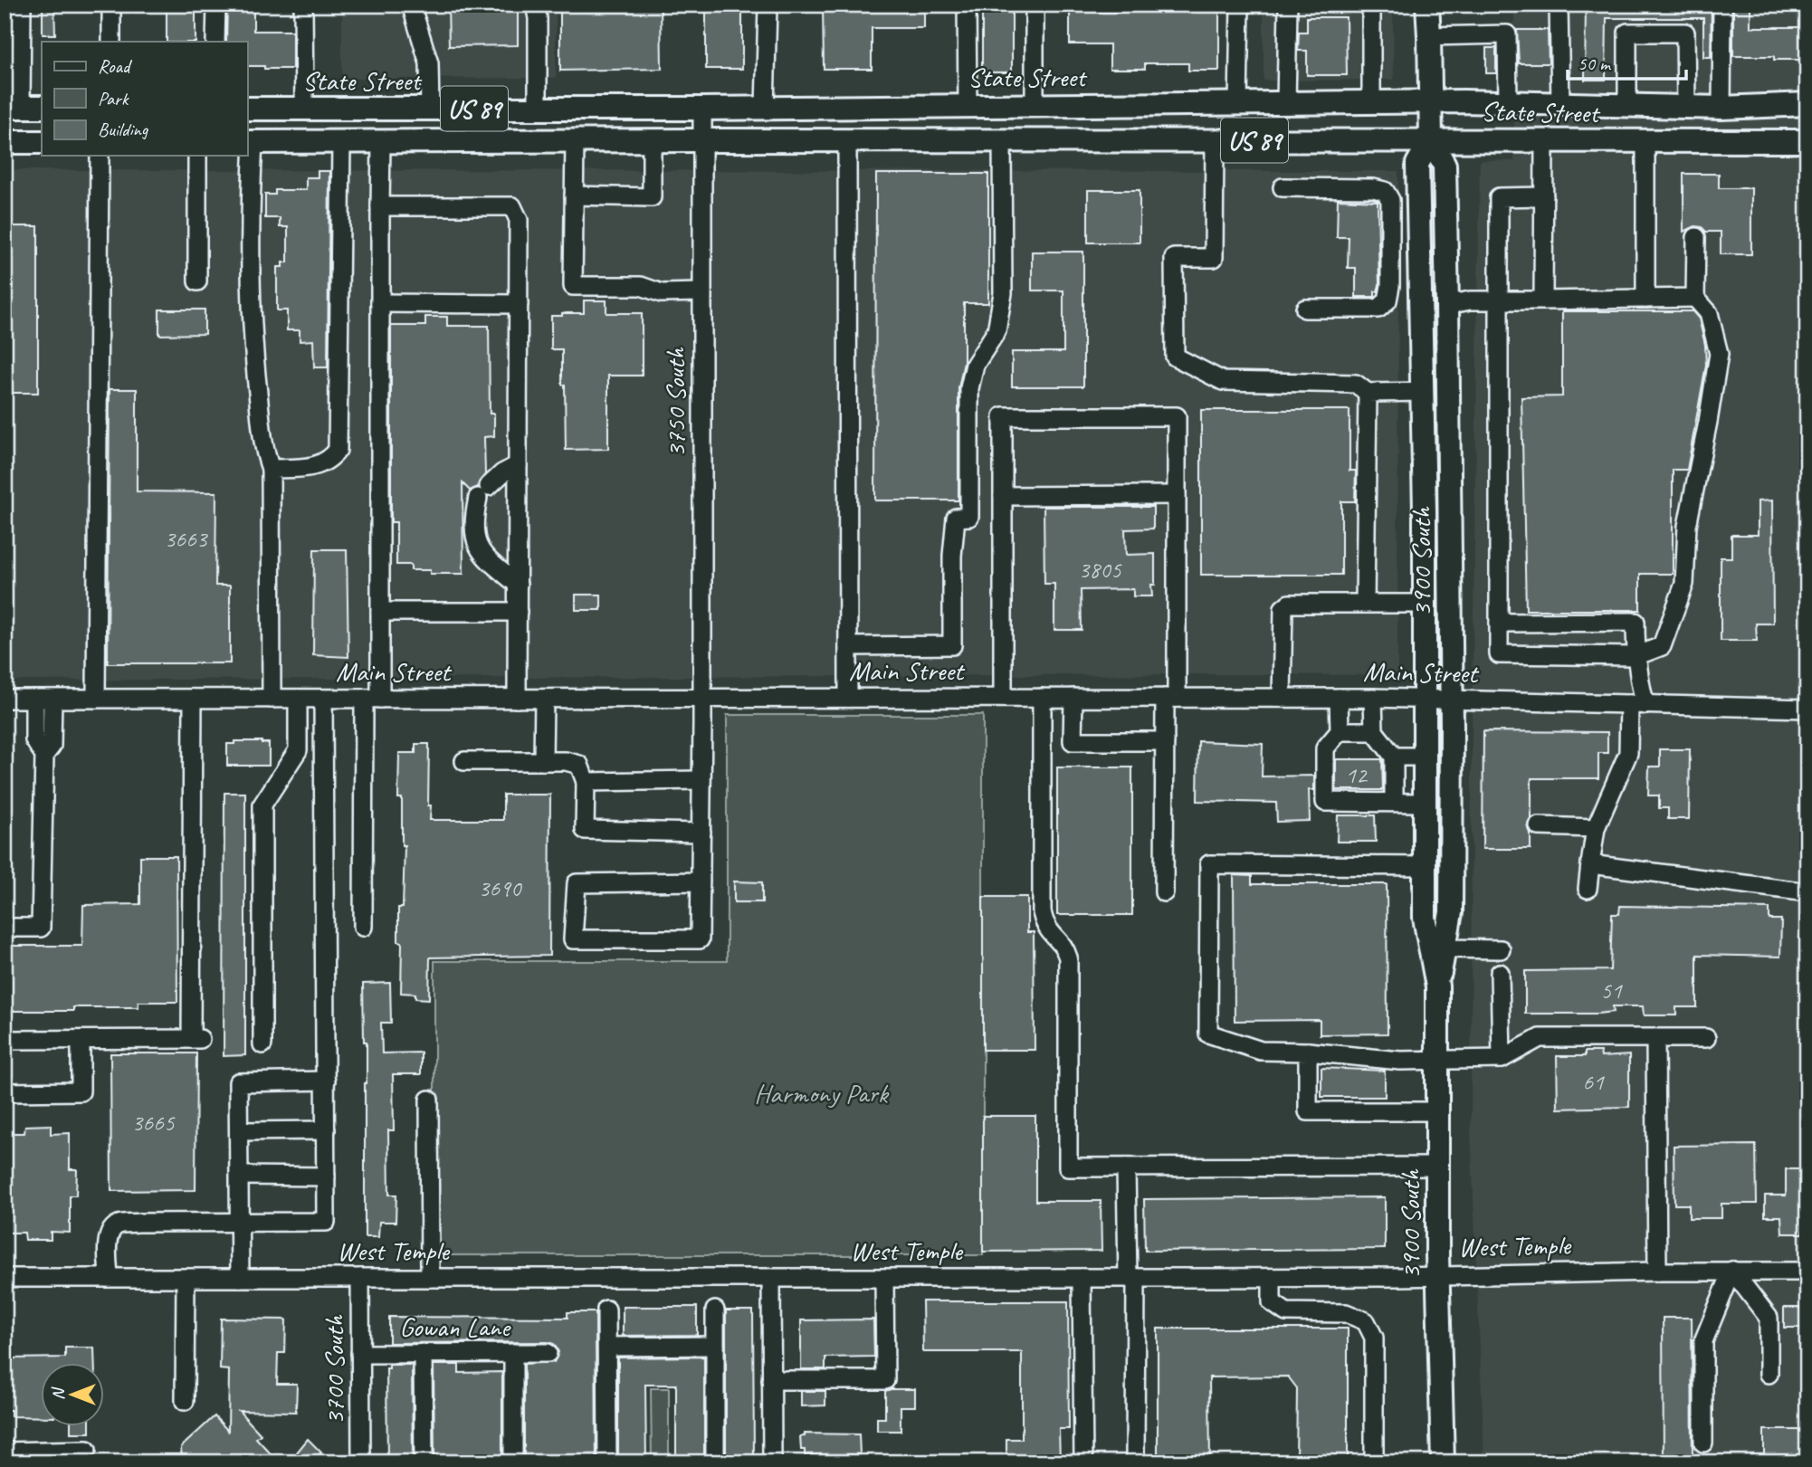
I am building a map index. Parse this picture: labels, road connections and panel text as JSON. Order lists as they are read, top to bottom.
{
  "streets": {
    "main road": ["State Street", "US 89", "3900 South"],
    "street": [
      "3750 South",
      "Main Street",
      "West Temple",
      "Gowan Lane",
      "3700 South"
    ]
  },
  "crossings": [
    ["State Street", "3750 South"],
    ["State Street", "3900 South"],
    ["3750 South", "Main Street"],
    ["3900 South", "Main Street"],
    ["3900 South", "West Temple"],
    ["West Temple", "3700 South"],
    ["Gowan Lane", "3700 South"]
  ],
  "parks": ["Harmony Park"],
  "house_numbers": [
    "3663",
    "3805",
    "12",
    "3690",
    "51",
    "61",
    "3665"
  ],
  "legend": ["Road", "Park", "Building"],
  "scale_bar": "50 m",
  "north": "left"
}
